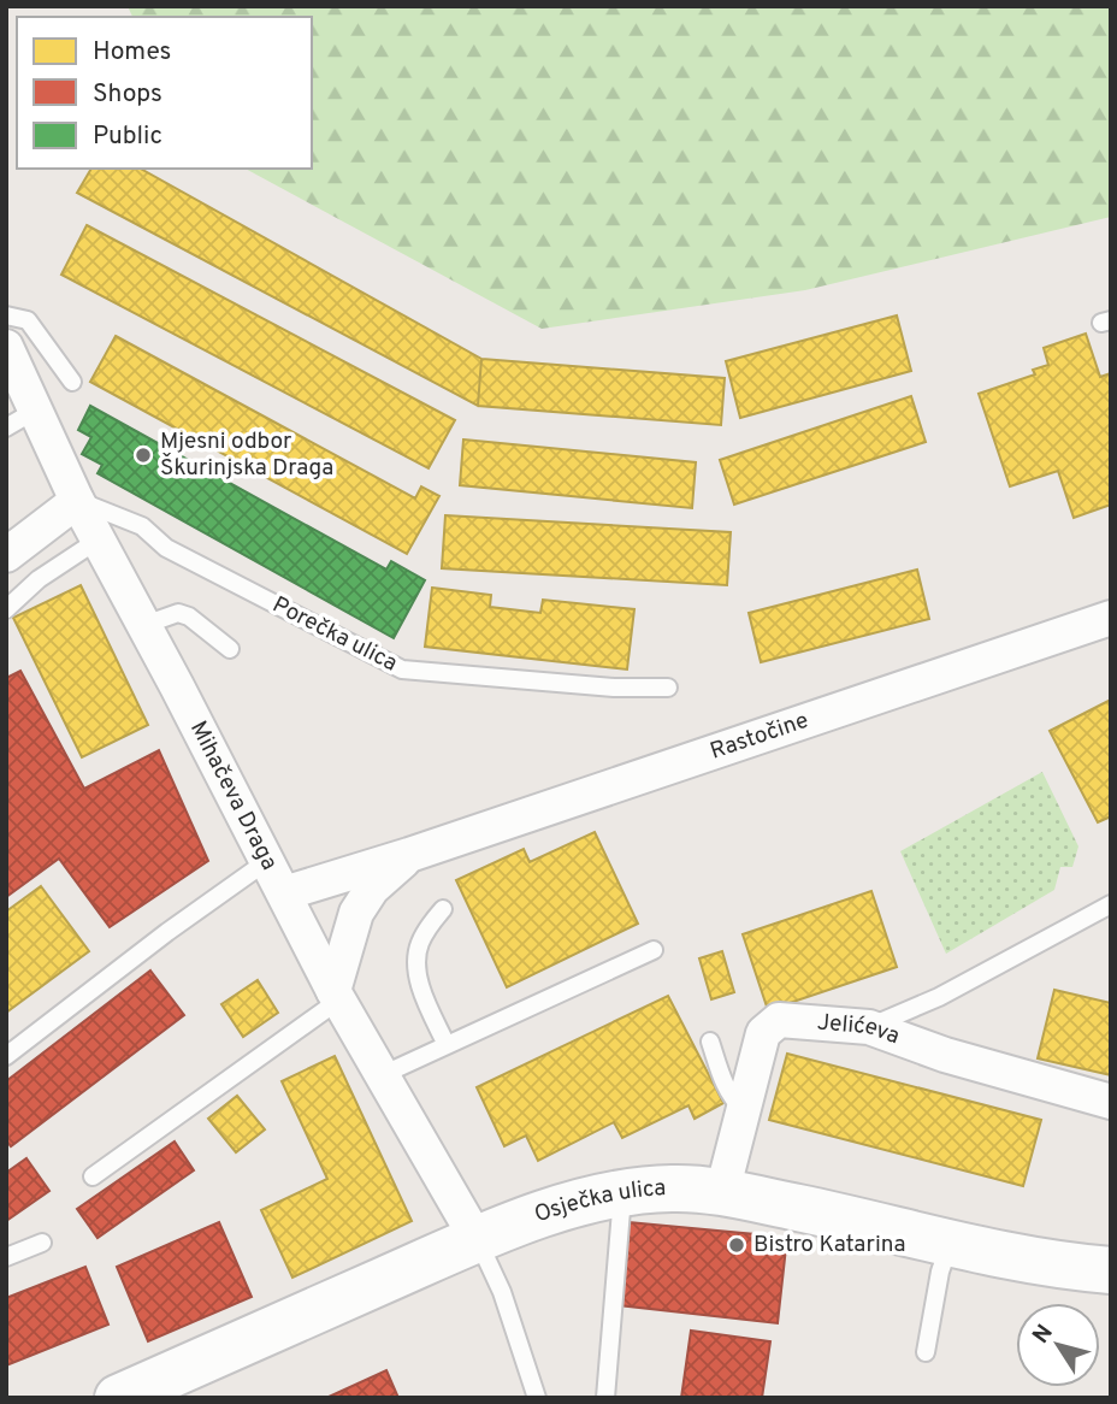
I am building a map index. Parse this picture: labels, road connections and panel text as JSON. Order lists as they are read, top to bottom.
{
  "streets": {
    "main road": ["Osječka ulica"],
    "street": ["Rastočine", "Mihačeva Draga", "Jelićeva"],
    "lane": ["Porečka ulica"]
  },
  "crossings": [
    ["Porečka ulica", "Mihačeva Draga"],
    ["Rastočine", "Mihačeva Draga"],
    ["Mihačeva Draga", "Osječka ulica"],
    ["Jelićeva", "Osječka ulica"]
  ],
  "places": ["Mjesni odbor Škurinjska Draga", "Bistro Katarina"],
  "legend": ["Homes", "Shops", "Public"],
  "north": "top left"
}
